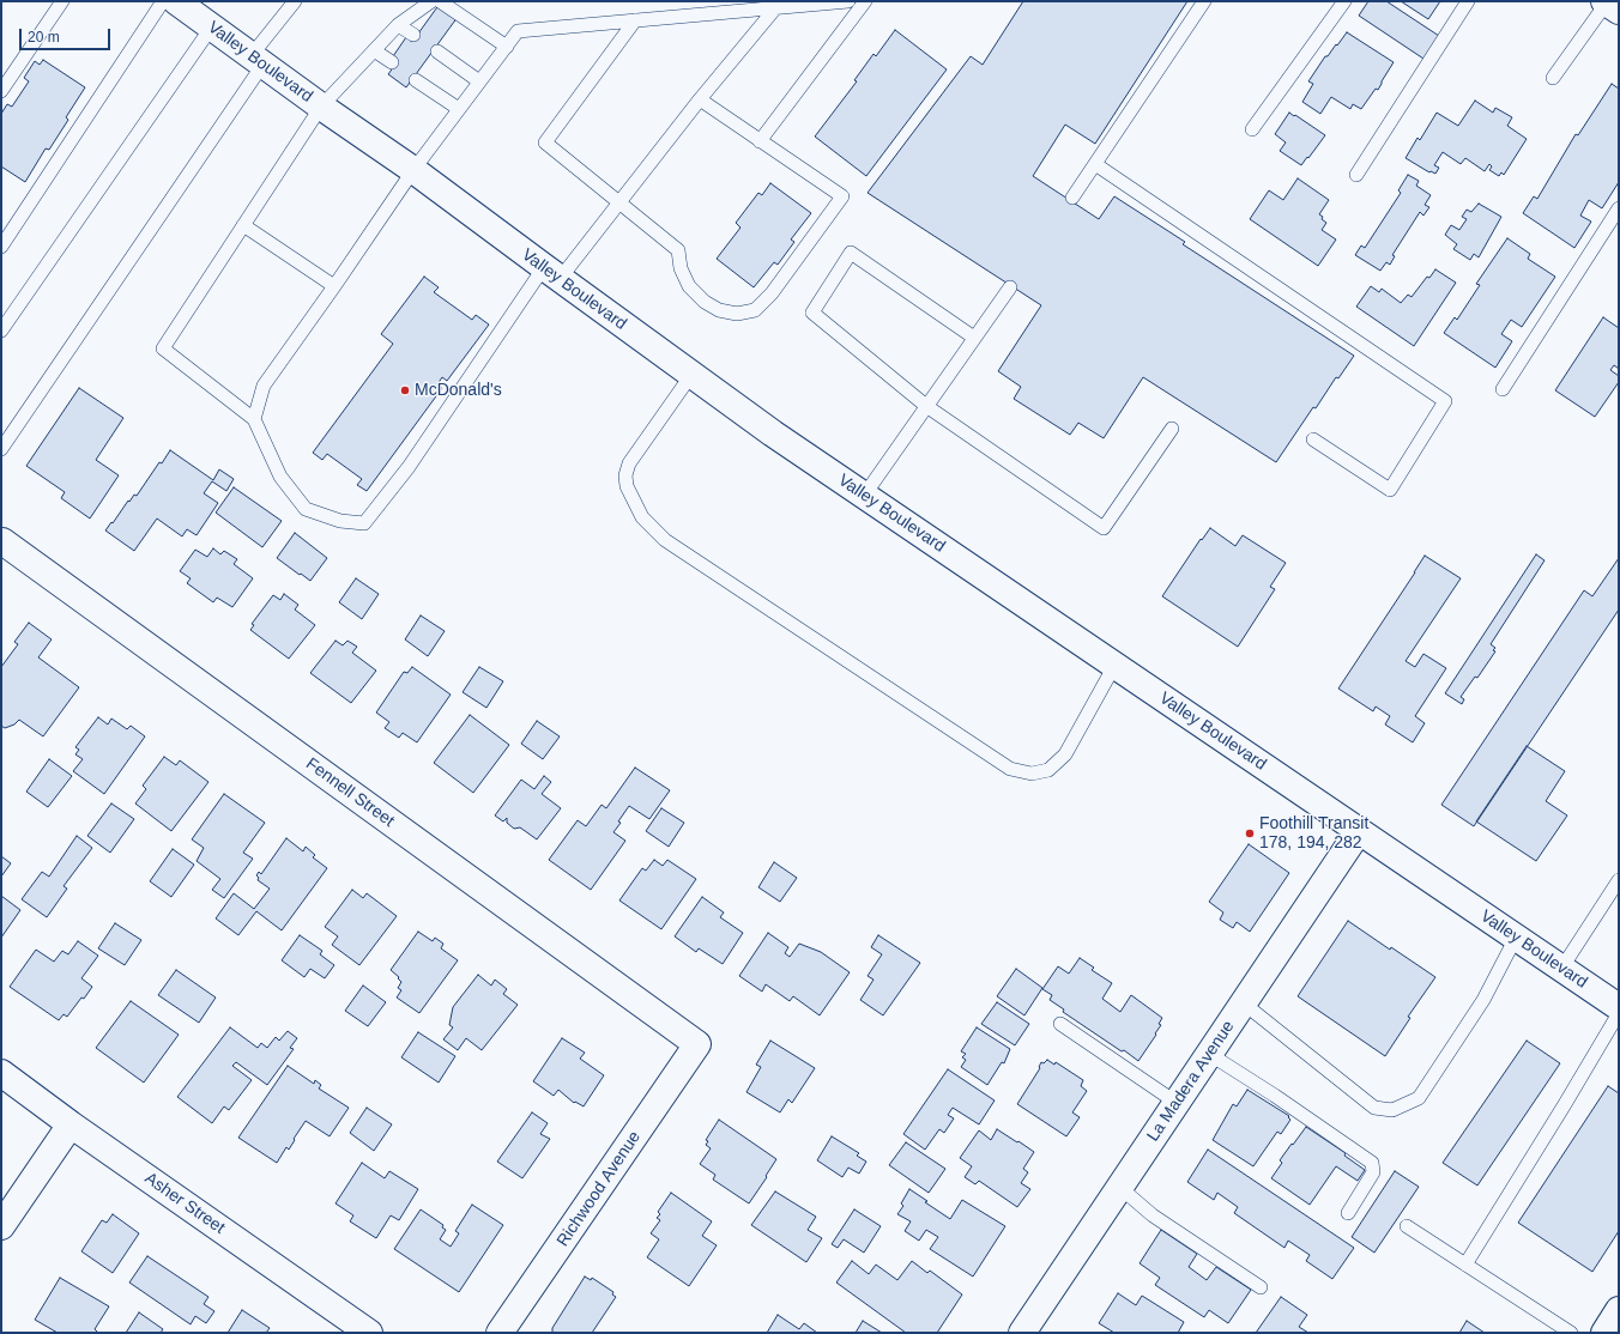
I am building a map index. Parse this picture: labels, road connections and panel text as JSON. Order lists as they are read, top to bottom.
{
  "streets": {
    "street": [
      "Valley Boulevard",
      "Fennell Street",
      "La Madera Avenue",
      "Richwood Avenue",
      "Asher Street"
    ]
  },
  "crossings": [
    ["Valley Boulevard", "La Madera Avenue"],
    ["Fennell Street", "Richwood Avenue"]
  ],
  "places": ["McDonald's", "Foothill Transit 178, 194, 282"],
  "scale_bar": "20 m"
}
